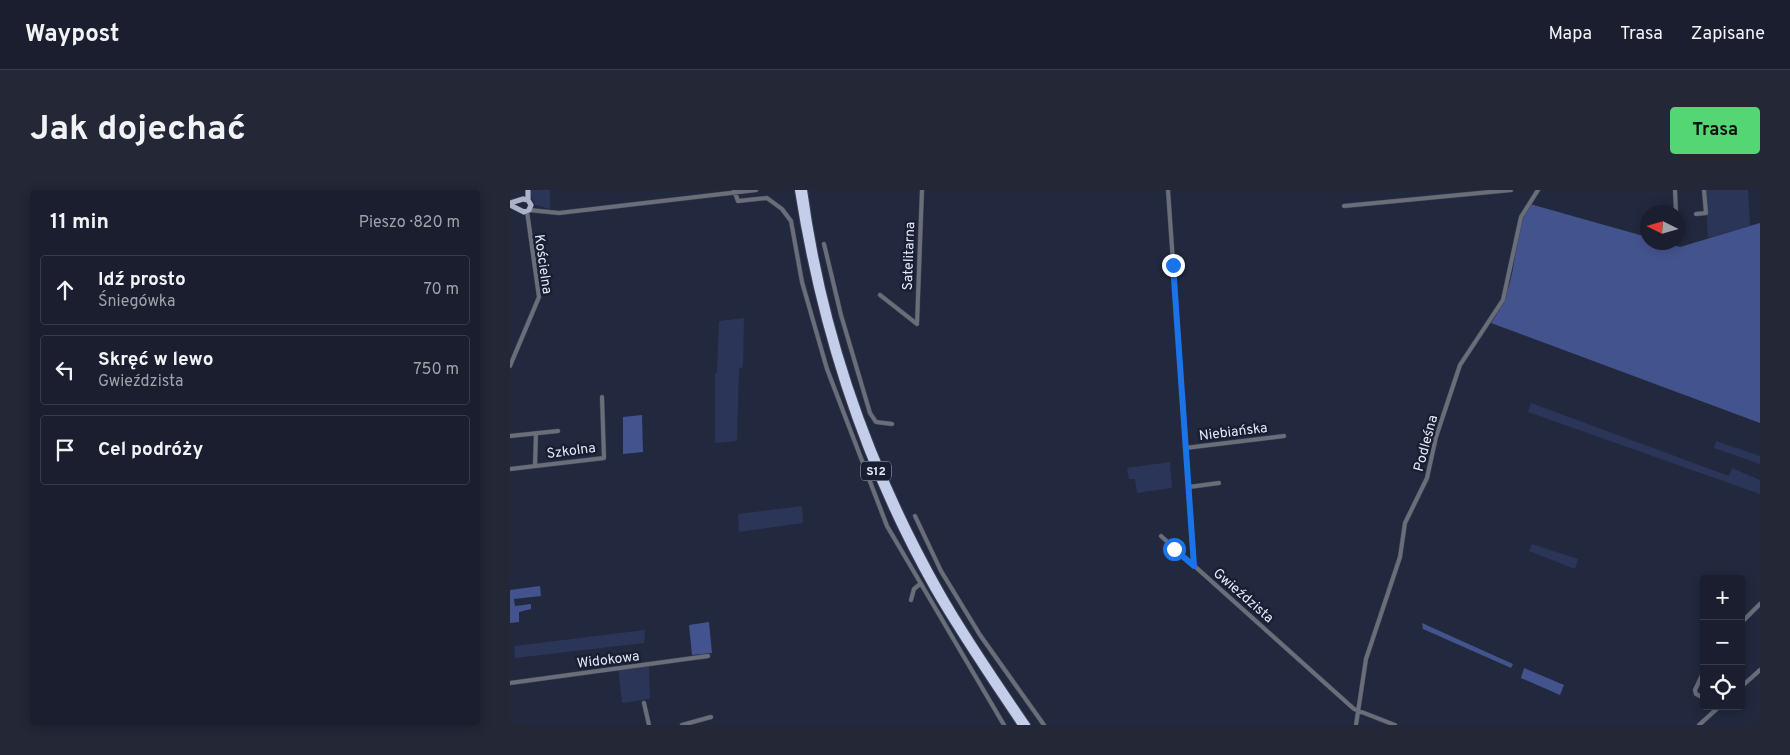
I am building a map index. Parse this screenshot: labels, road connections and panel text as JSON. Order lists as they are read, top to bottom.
{
  "streets": {
    "highway": ["S12"],
    "street": [
      "Satelitarna",
      "Kościelna",
      "Niebiańska",
      "Podleśna",
      "Szkolna",
      "Gwieździsta",
      "Widokowa"
    ]
  },
  "crossings": [
    ["Niebiańska", "Gwieździsta"],
    ["Podleśna", "Gwieździsta"]
  ],
  "north": "left",
  "page": {
    "header": "Waypost",
    "nav": ["Mapa", "Trasa", "Zapisane"],
    "buttons": "Trasa",
    "title": "Jak dojechać",
    "heading": ["11 min", "Pieszo · 820 m"],
    "list": [
      ["Idź prosto", "Śniegówka", "70 m"],
      ["Skręć w lewo", "Gwieździsta", "750 m"],
      "Cel podróży"
    ],
    "map_buttons": ["+", "−"]
  }
}
